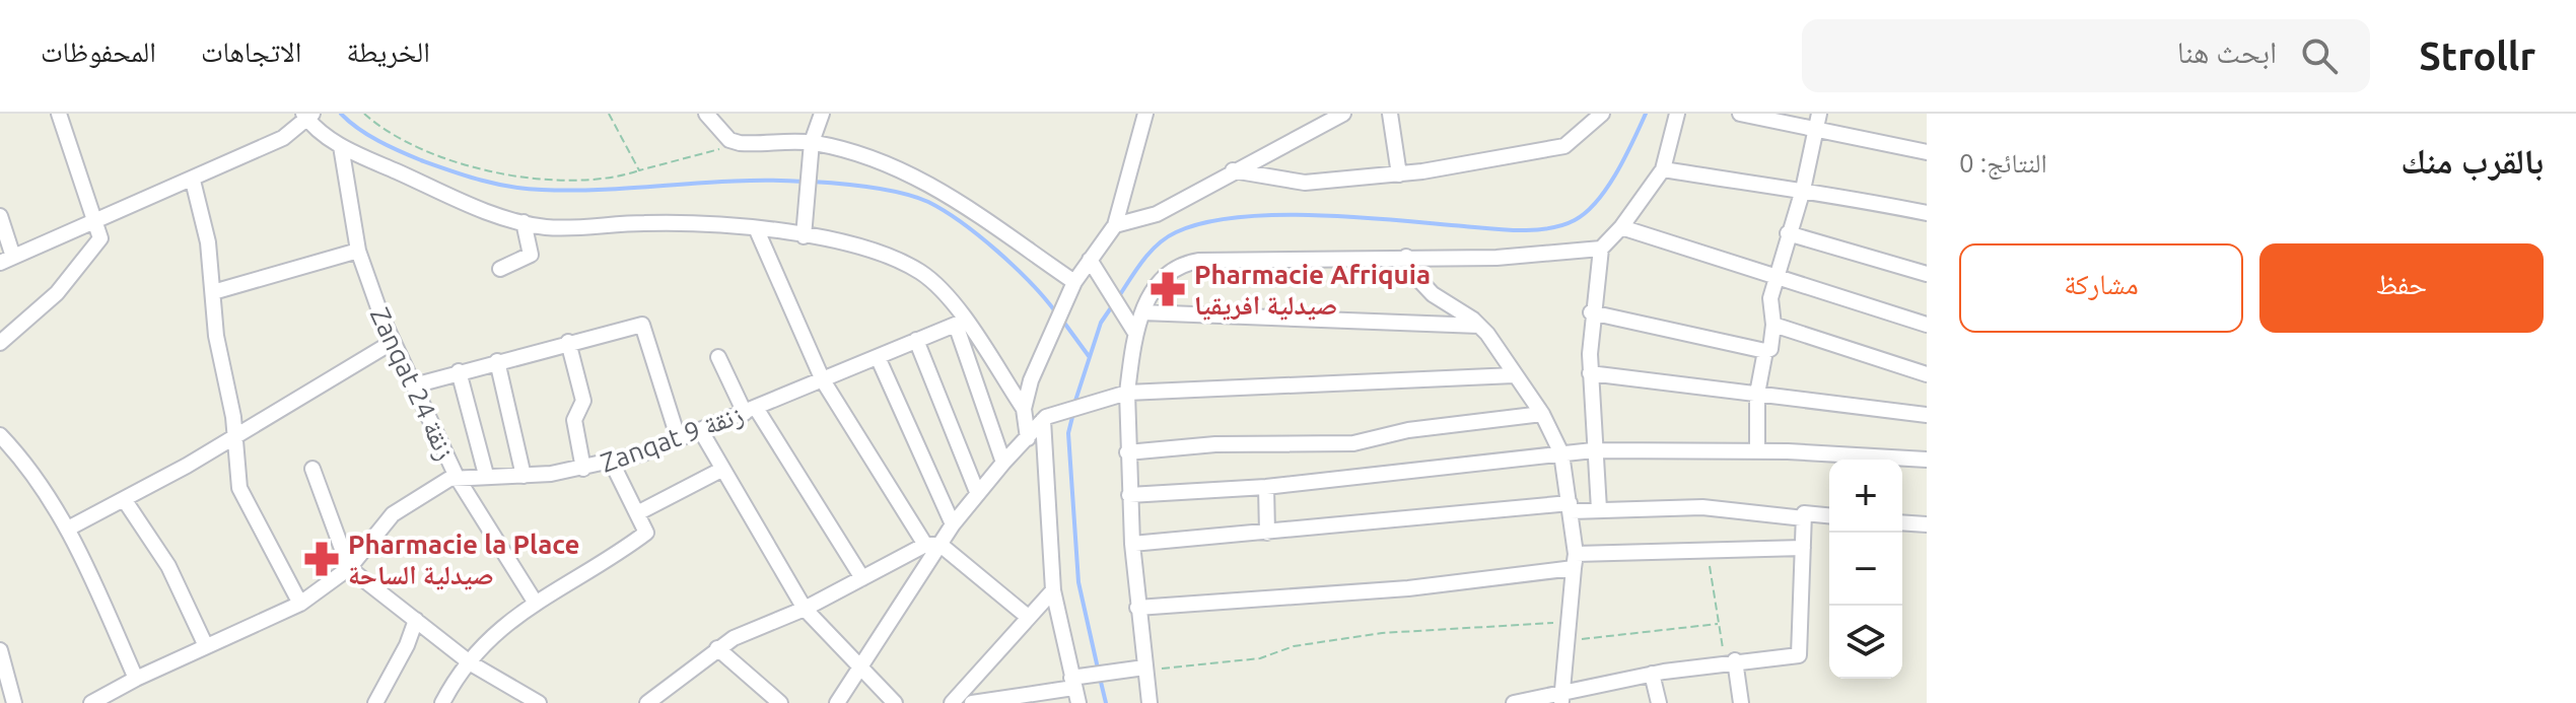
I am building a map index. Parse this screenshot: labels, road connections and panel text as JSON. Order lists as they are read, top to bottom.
{
  "streets": {
    "street": ["Zanqat 24 زنقة", "Zanqat 9 زنقة"]
  },
  "crossings": [
    ["Zanqat 24 زنقة", "Zanqat 9 زنقة"]
  ],
  "places": {
    "pharmacy": ["Pharmacie Afriquia صيدلية افريقيا", "Pharmacie la Place صيدلية الساحة"]
  },
  "page": {
    "header": "Strollr",
    "search": "ابحث هنا",
    "nav": ["الخريطة", "الاتجاهات", "المحفوظات"],
    "heading": ["بالقرب منك", "النتائج: 0"],
    "buttons": ["حفظ", "مشاركة"],
    "map_buttons": ["+", "−"]
  }
}
